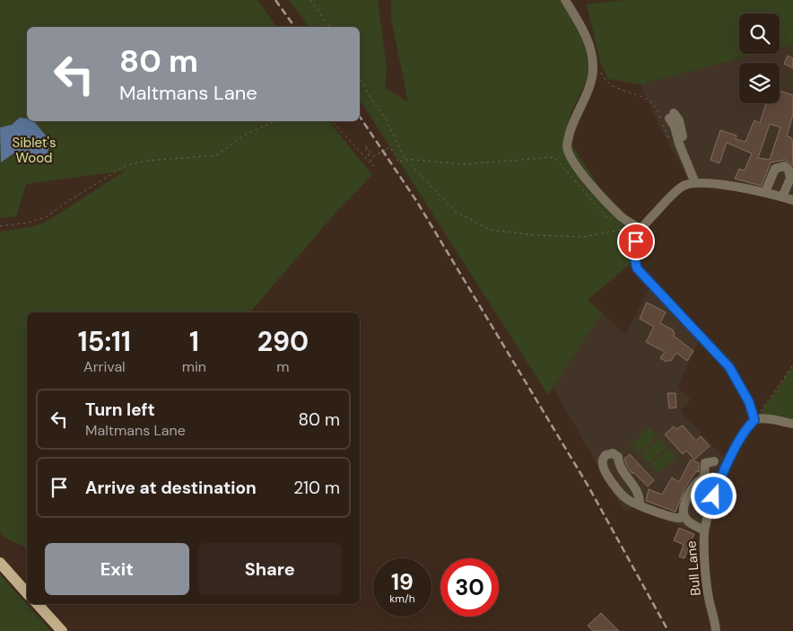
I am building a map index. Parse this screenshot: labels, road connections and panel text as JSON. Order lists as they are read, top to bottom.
{
  "streets": {
    "street": ["Bull Lane"]
  },
  "parks": ["Siblet's Wood"],
  "page": {
    "turn": ["80 m", "Maltmans Lane"],
    "eta": [
      "15:11",
      "Arrival",
      "1",
      "min",
      "290",
      "m"
    ],
    "list": [
      {
        "name": "Turn left",
        "note": "Maltmans Lane",
        "value": "80 m"
      },
      {
        "name": "Arrive at destination",
        "value": "210 m"
      }
    ],
    "buttons": ["Exit", "Share"],
    "speed": "19 km/h",
    "limit": "30"
  }
}
